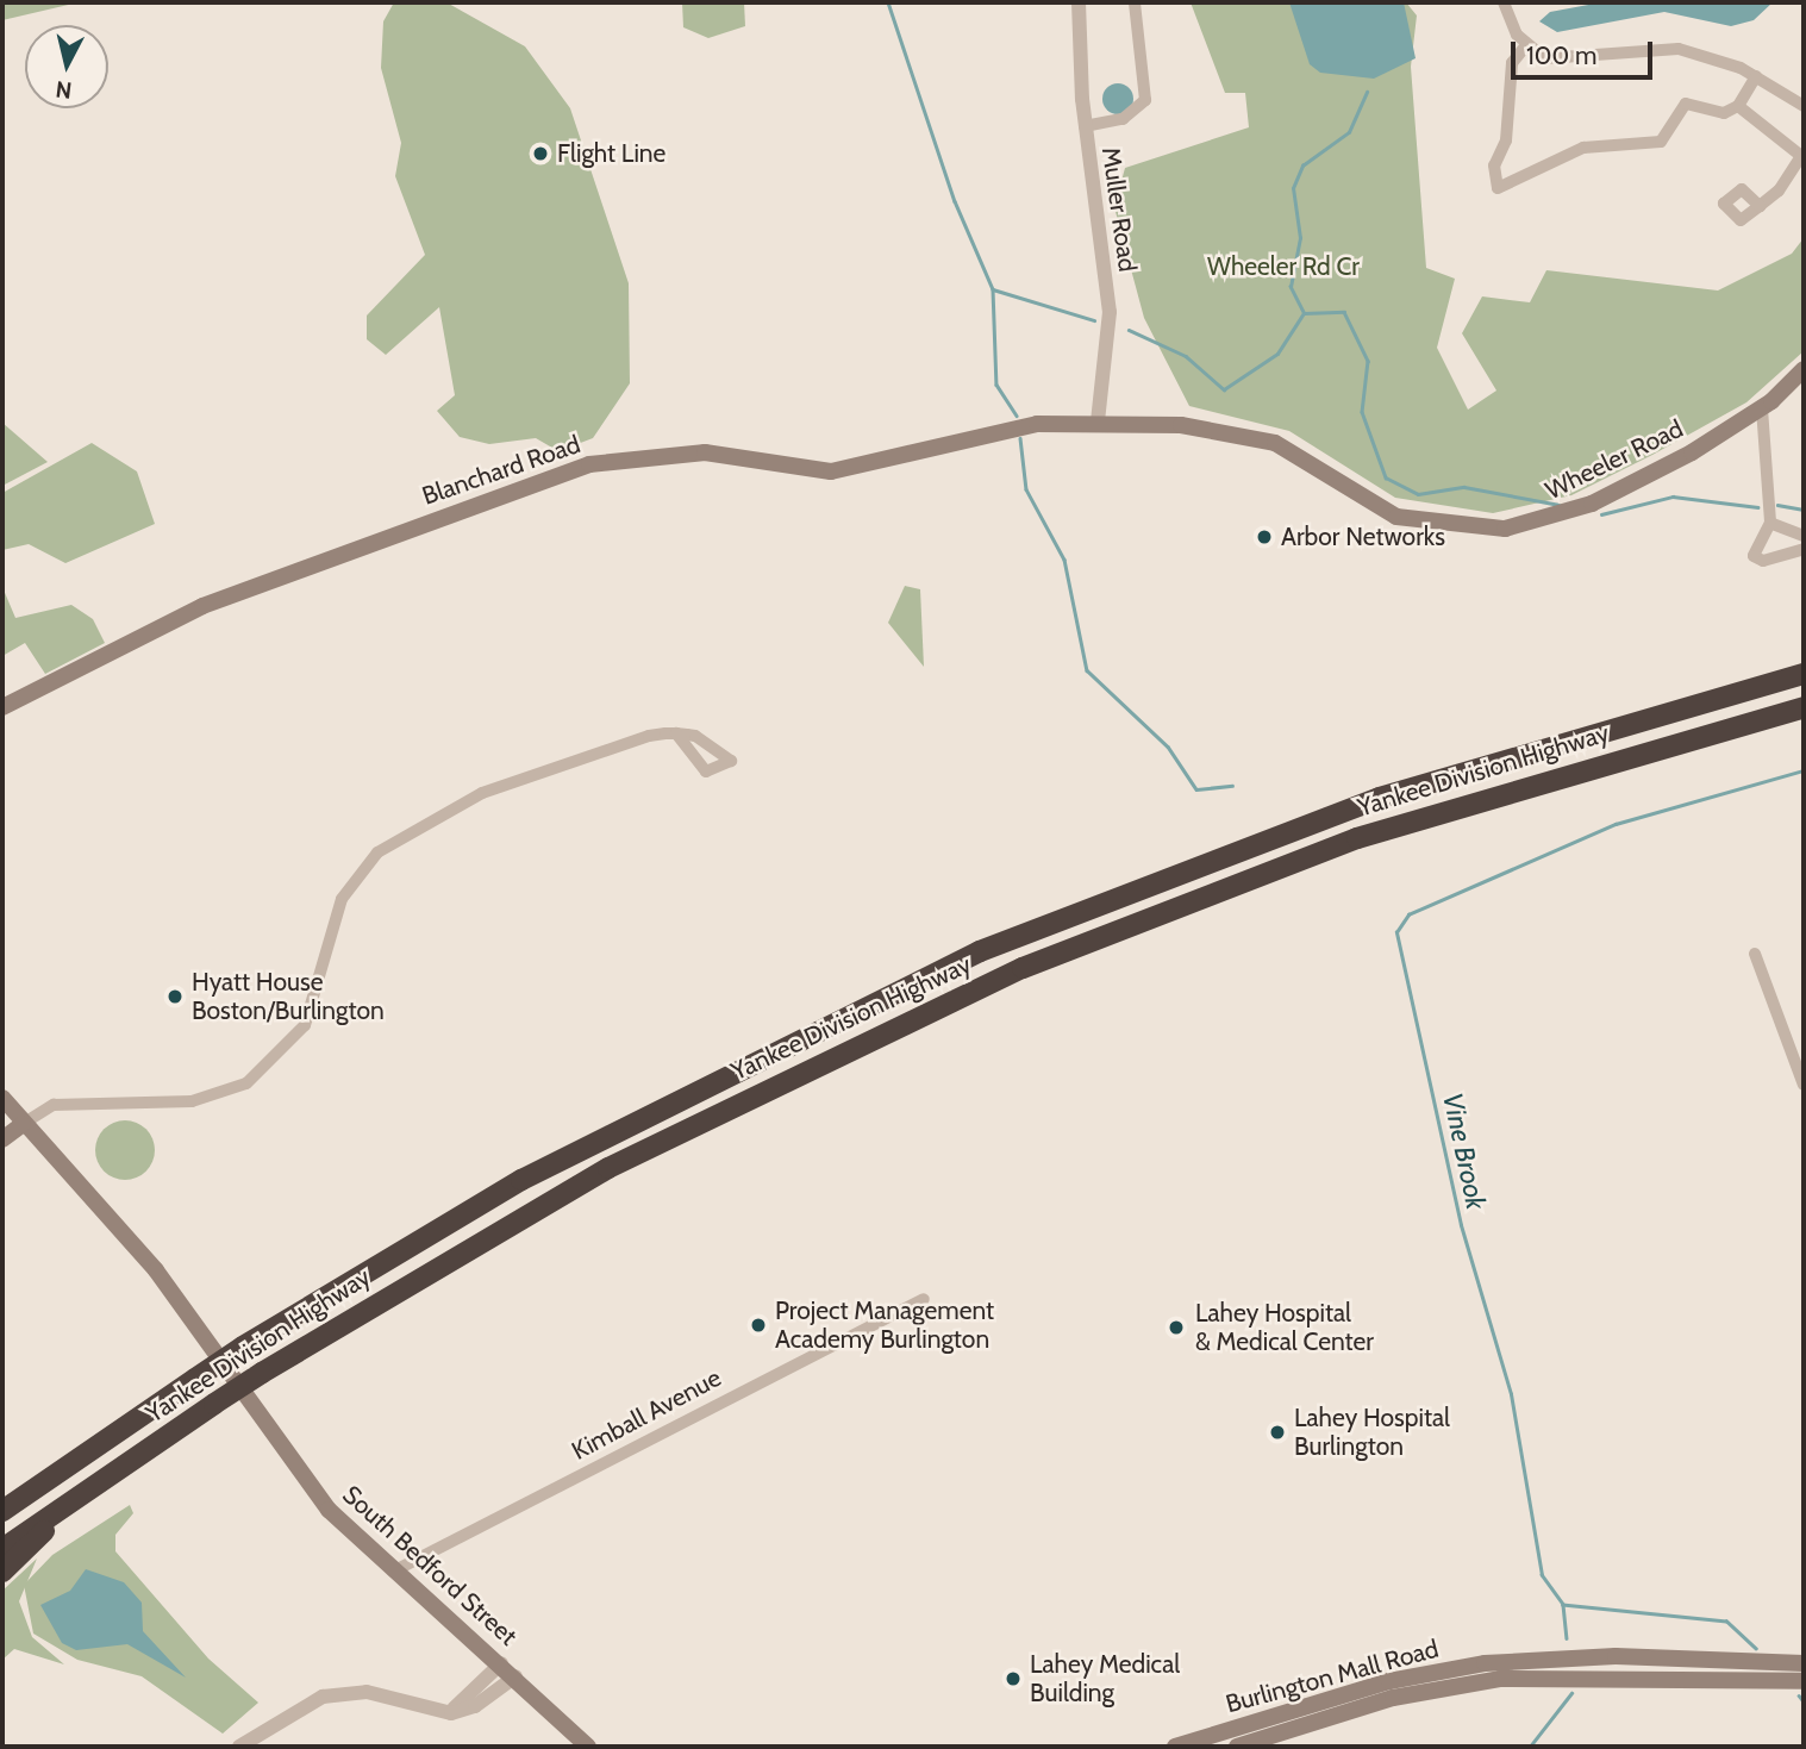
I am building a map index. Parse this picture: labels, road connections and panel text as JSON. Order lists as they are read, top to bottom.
{
  "streets": {
    "highway": ["Yankee Division Highway"],
    "main road": [
      "Wheeler Road",
      "Blanchard Road",
      "South Bedford Street",
      "Burlington Mall Road"
    ],
    "street": ["Muller Road", "Kimball Avenue"]
  },
  "crossings": [
    ["Muller Road", "Wheeler Road"],
    ["Muller Road", "Blanchard Road"],
    ["Wheeler Road", "Blanchard Road"],
    ["Kimball Avenue", "South Bedford Street"]
  ],
  "water": ["Vine Brook"],
  "parks": ["Wheeler Rd Cr"],
  "places": [
    "Flight Line",
    "Arbor Networks",
    "Hyatt House Boston/Burlington",
    "Project Management Academy Burlington",
    "Lahey Hospital & Medical Center",
    "Lahey Hospital Burlington",
    "Lahey Medical Building"
  ],
  "scale_bar": "100 m",
  "north": "bottom"
}
